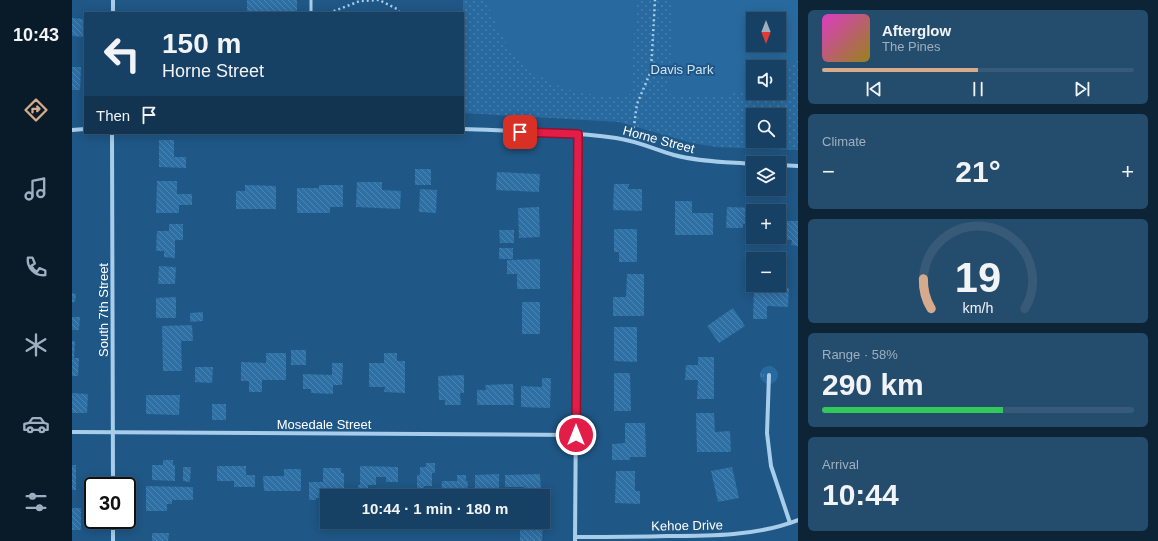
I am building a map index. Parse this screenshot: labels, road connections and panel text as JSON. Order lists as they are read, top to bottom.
{
  "streets": {
    "street": [
      "Horne Street",
      "South 7th Street",
      "Mosedale Street",
      "Kehoe Drive"
    ]
  },
  "crossings": [
    ["South 7th Street", "Mosedale Street"]
  ],
  "parks": ["Davis Park"],
  "north": "bottom",
  "page": {
    "tabs": "10:43",
    "map_buttons": ["+", "−"],
    "turn": ["150 m", "Horne Street"],
    "song": ["Afterglow", "The Pines"],
    "then": "Then",
    "tile": [
      "Climate",
      ["Range · 58%", "290 km"],
      ["Arrival", "10:44"]
    ],
    "heat": ["−", "21°", "+"],
    "limit": "30",
    "trip": "10:44 · 1 min · 180 m",
    "gauge": ["19", "km/h"]
  }
}
